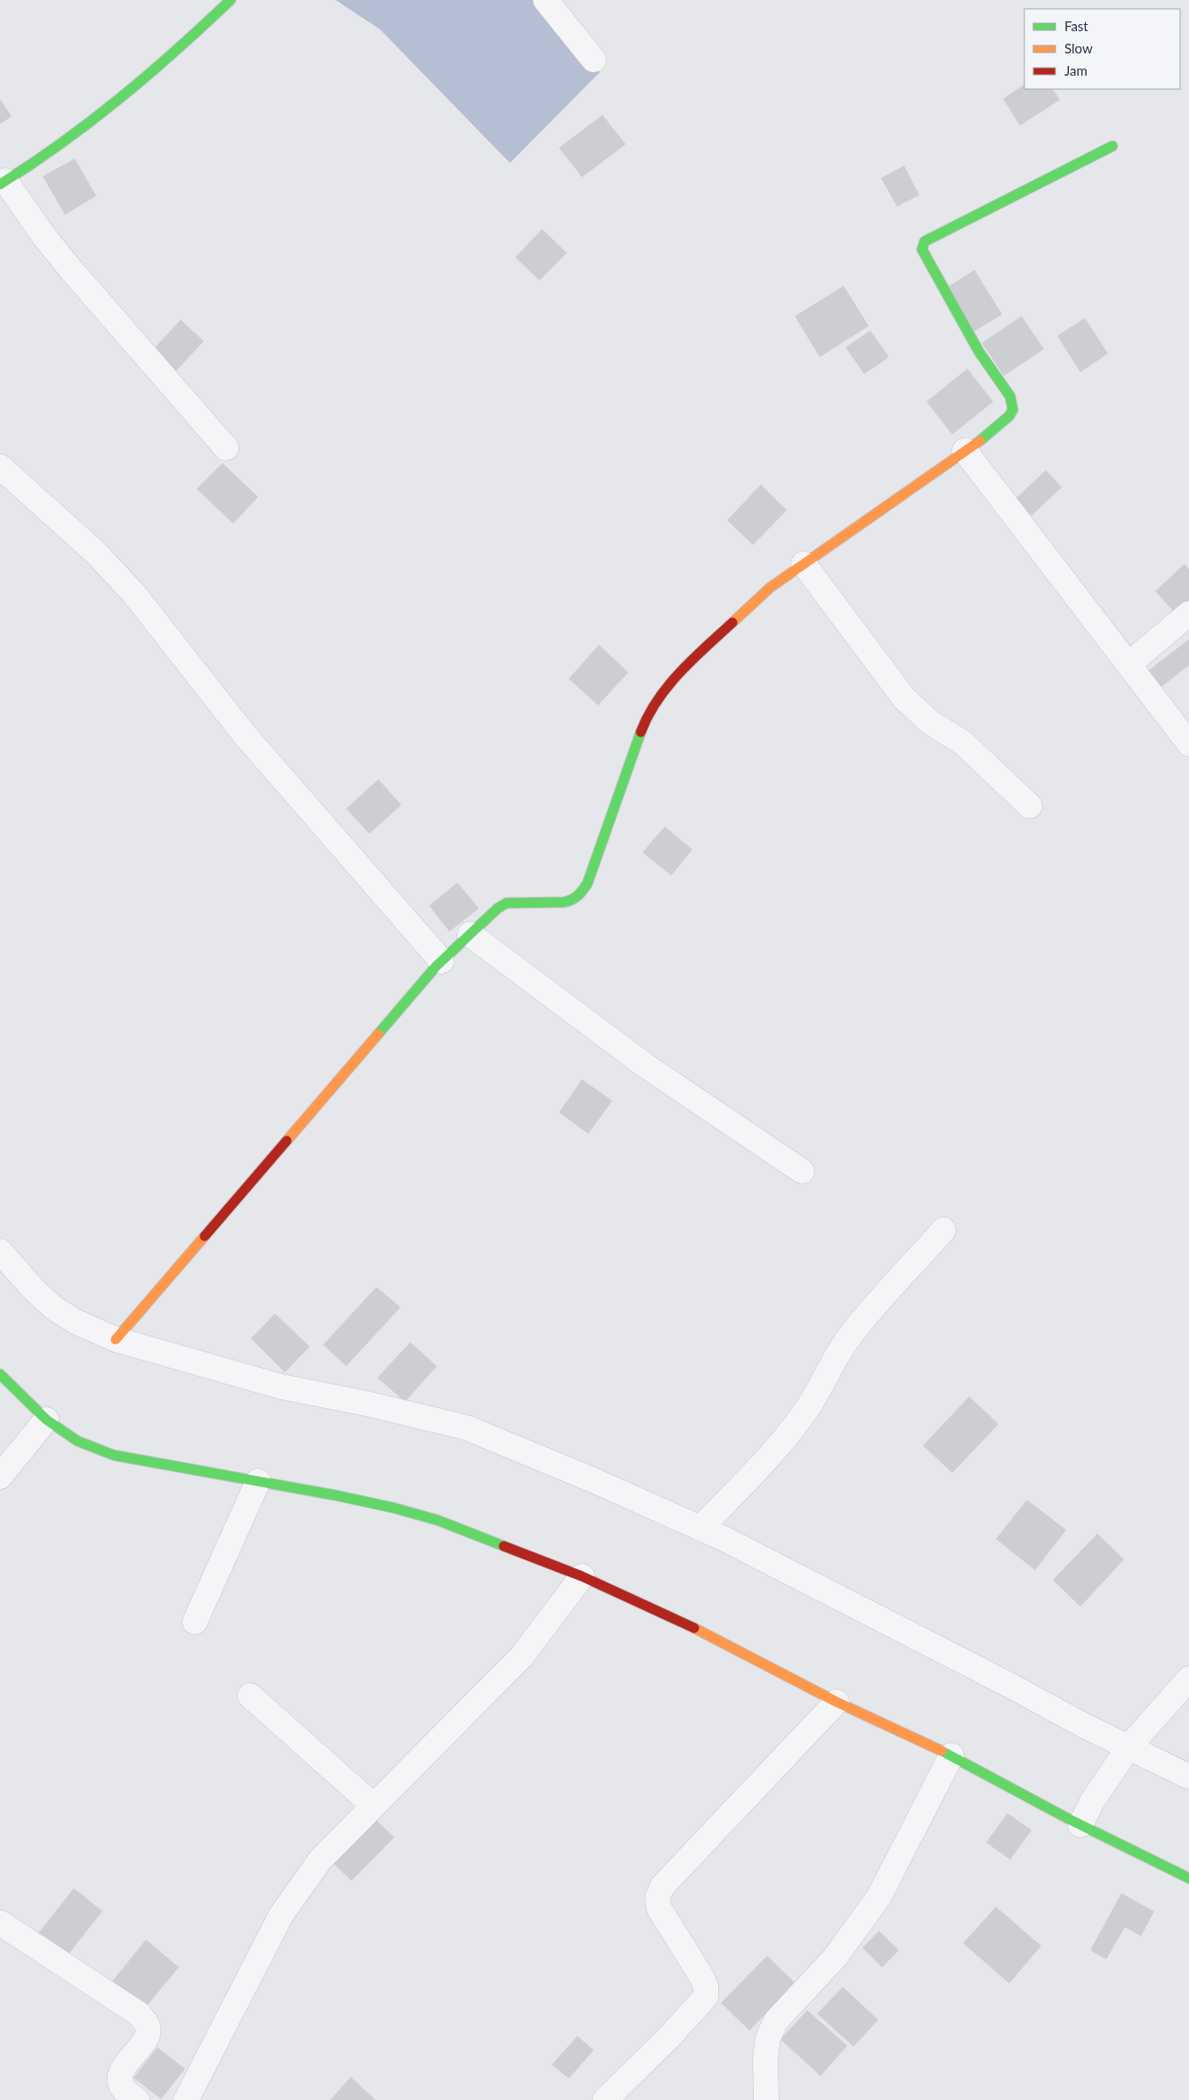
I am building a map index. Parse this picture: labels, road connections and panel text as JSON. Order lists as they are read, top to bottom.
{
  "legend": ["Fast", "Slow", "Jam"]
}
